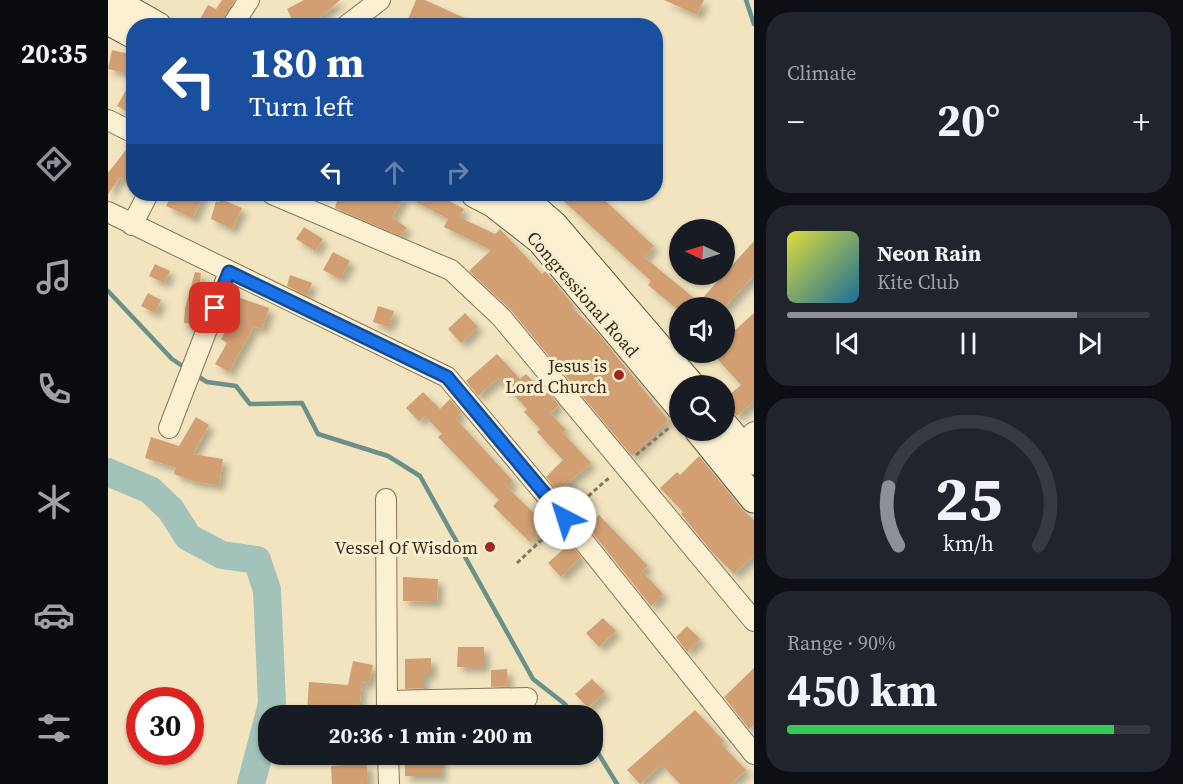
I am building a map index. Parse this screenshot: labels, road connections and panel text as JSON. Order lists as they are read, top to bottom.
{
  "streets": {
    "main road": ["Congressional Road"]
  },
  "places": ["Jesus is Lord Church", "Vessel Of Wisdom"],
  "north": "left",
  "page": {
    "tabs": "20:35",
    "tile": [
      "Climate",
      ["Range · 90%", "450 km"]
    ],
    "turn": ["180 m", "Turn left"],
    "heat": ["−", "20°", "+"],
    "song": ["Neon Rain", "Kite Club"],
    "limit": "30",
    "trip": "20:36 · 1 min · 200 m",
    "gauge": ["25", "km/h"]
  }
}
